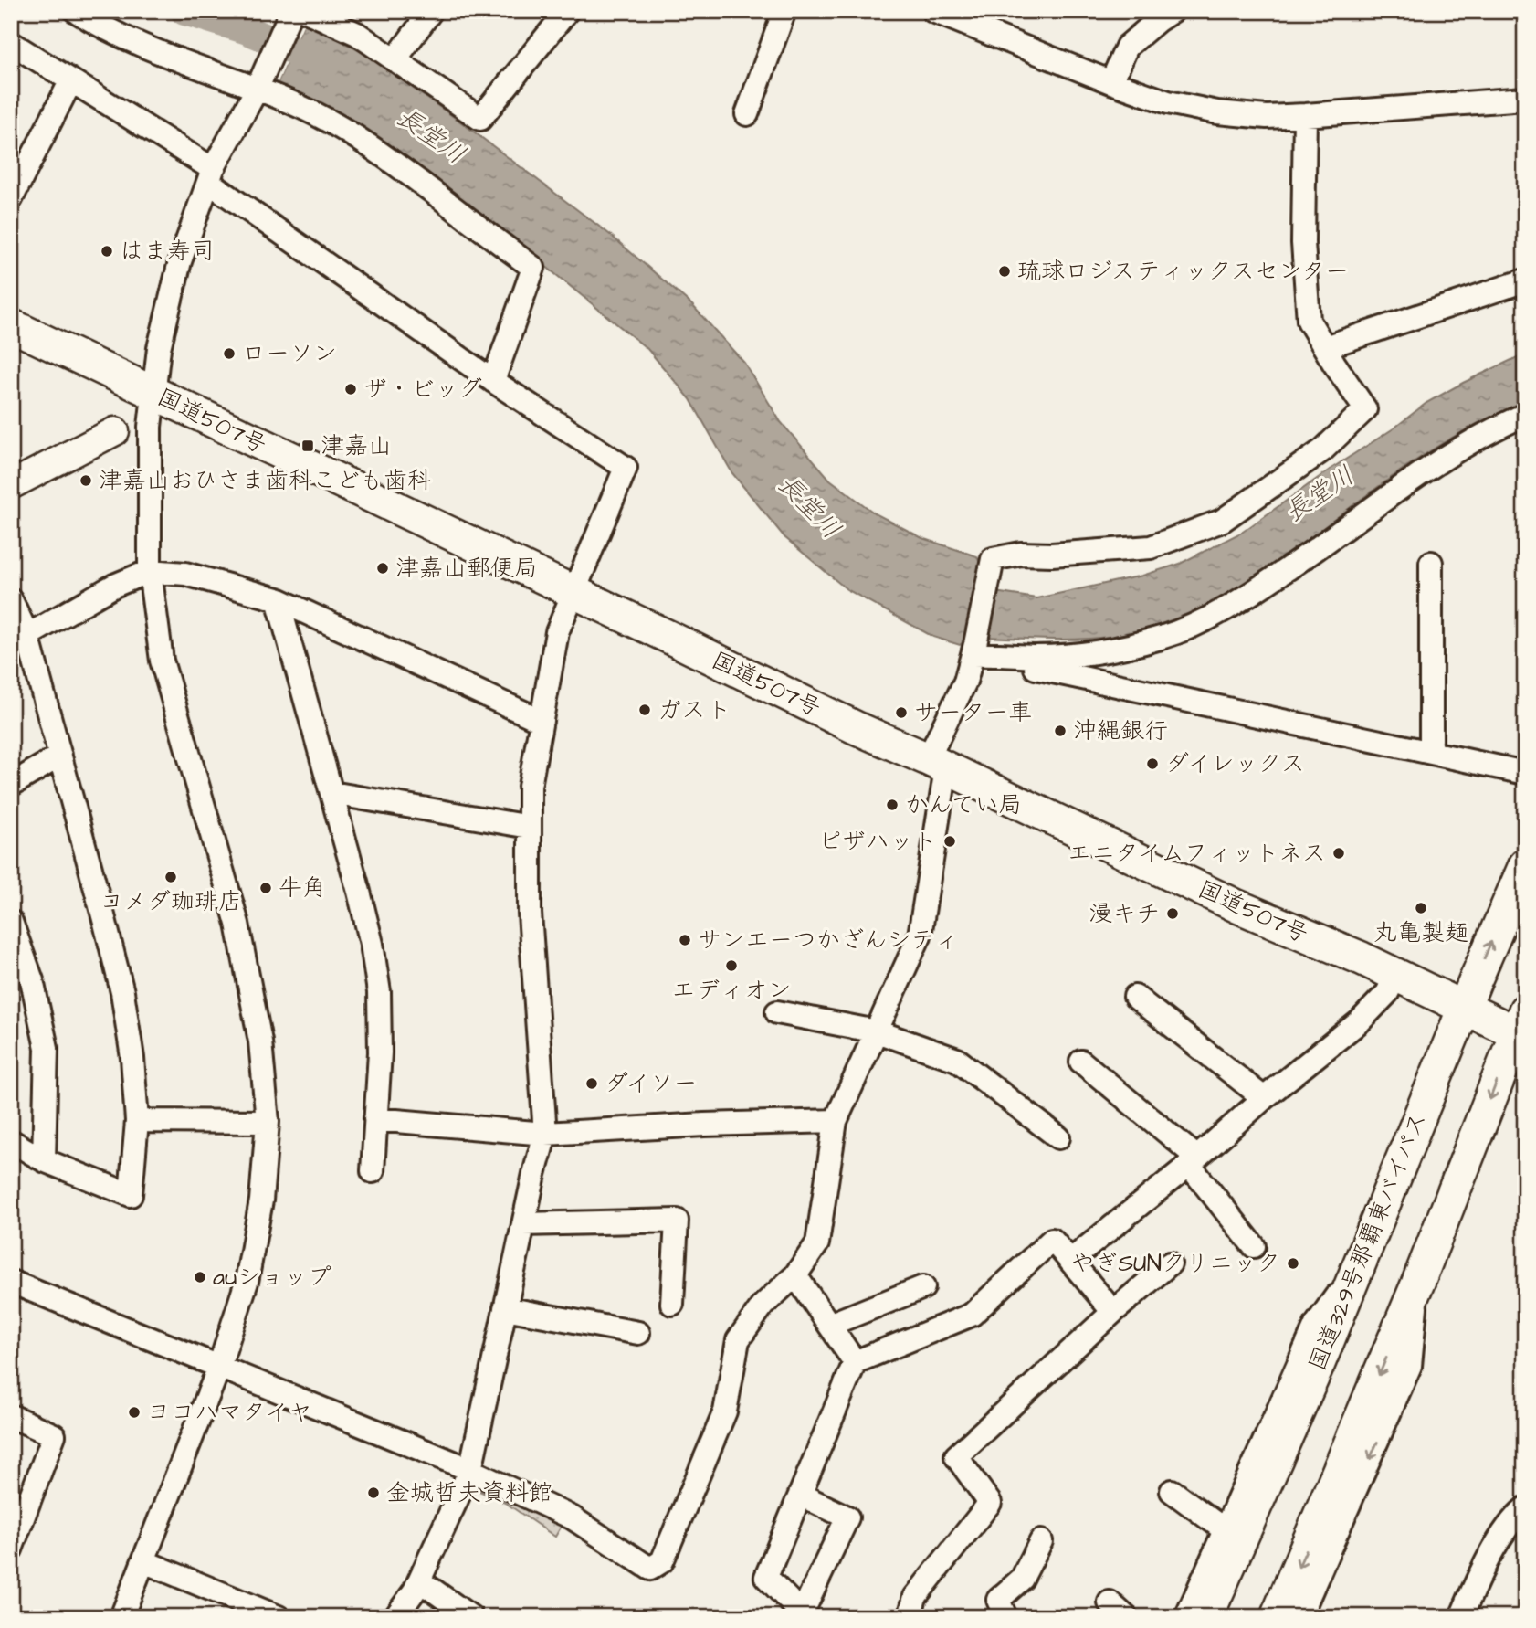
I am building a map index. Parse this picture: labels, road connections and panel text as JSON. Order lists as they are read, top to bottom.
{
  "streets": {
    "highway": ["国道507号", "国道329号那覇東バイパス"]
  },
  "crossings": [
    ["国道507号", "国道329号那覇東バイパス"]
  ],
  "water": ["長堂川"],
  "places": {
    "other": [
      "はま寿司",
      "琉球ロジスティックスセンター",
      "ローソン",
      "ザ・ビッグ",
      "津嘉山おひさま歯科こども歯科",
      "津嘉山郵便局",
      "ガスト",
      "サーター車",
      "沖縄銀行",
      "ダイレックス",
      "かんてい局",
      "ピザハット",
      "エニタイムフィットネス",
      "コメダ珈琲店",
      "牛角",
      "丸亀製麺",
      "漫キチ",
      "サンエーつかざんシティ",
      "エディオン",
      "ダイソー",
      "やぎSUNクリニック",
      "auショップ",
      "ヨコハマタイヤ",
      "金城哲夫資料館"
    ],
    "transit": ["津嘉山"]
  }
}
